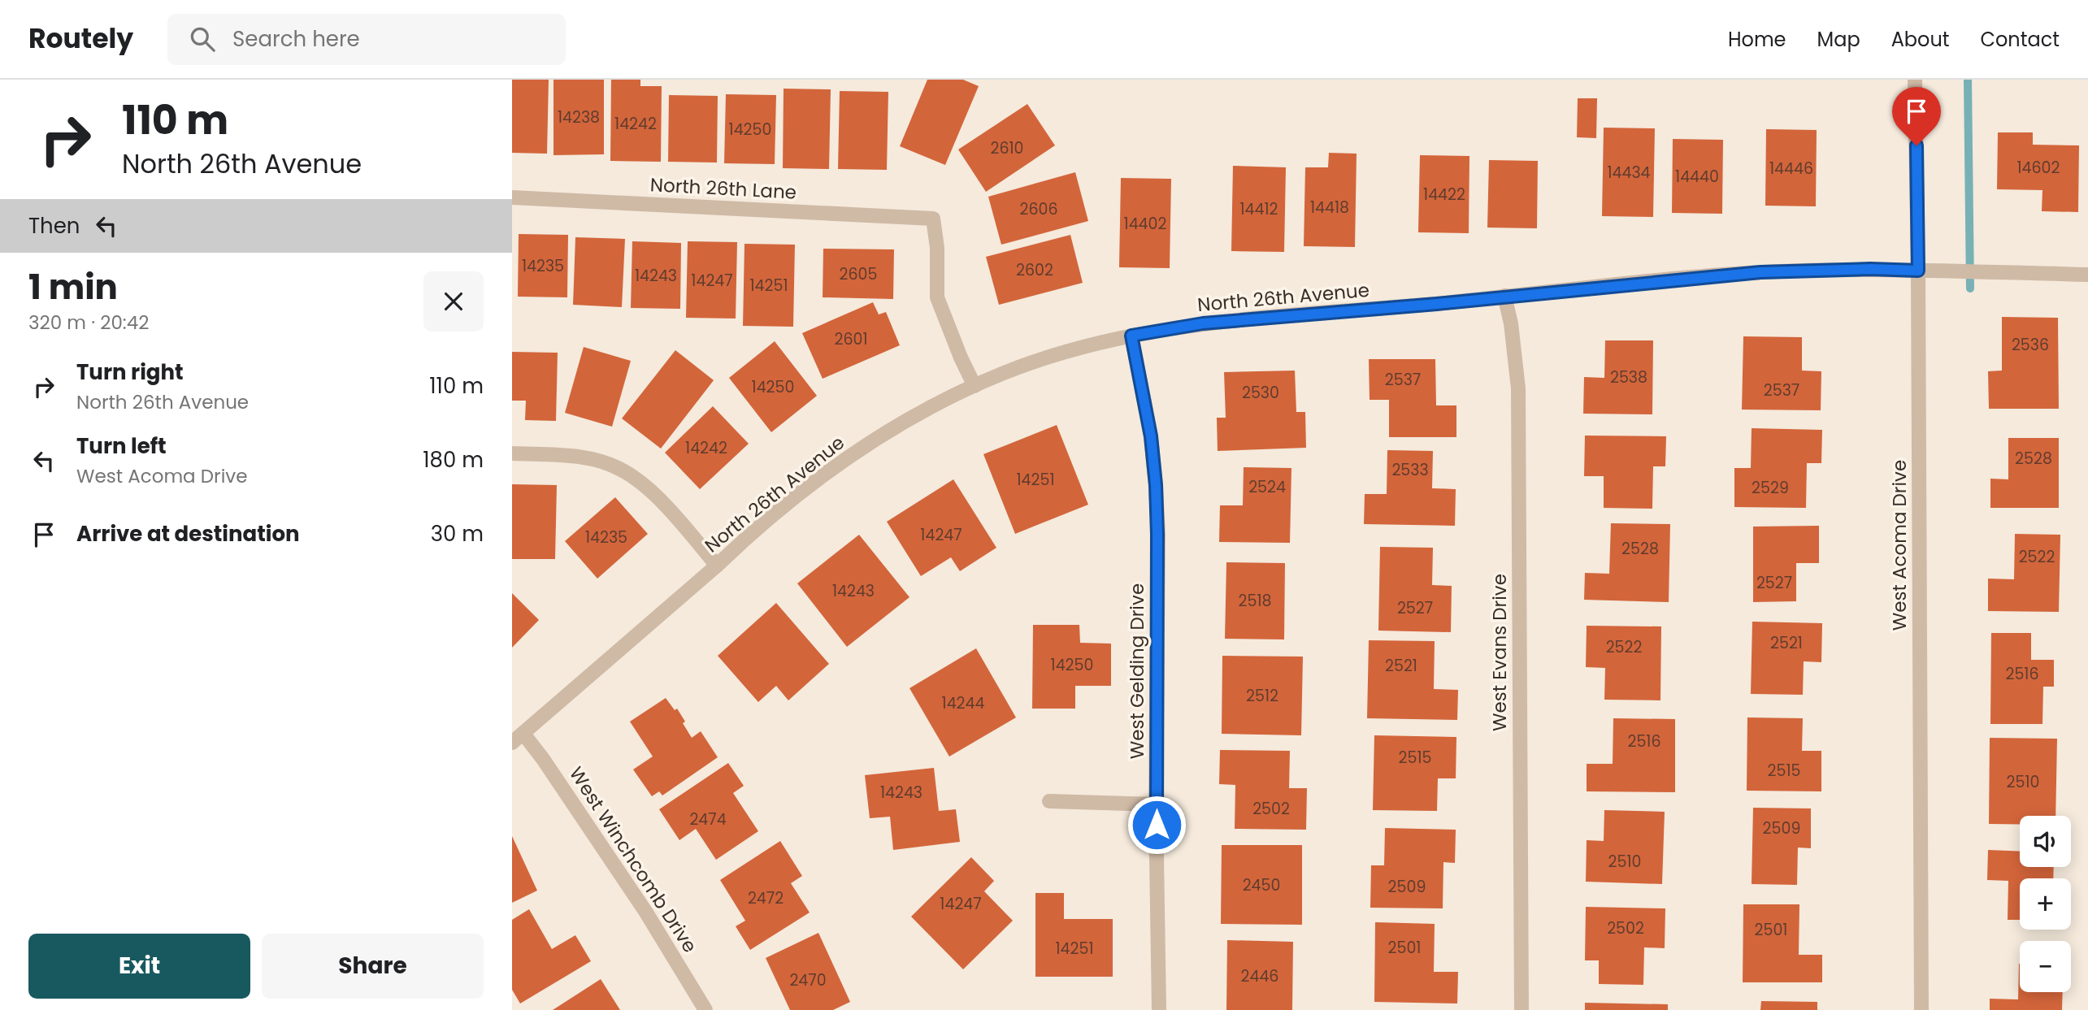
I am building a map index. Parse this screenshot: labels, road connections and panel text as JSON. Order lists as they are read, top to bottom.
{
  "streets": {
    "street": [
      "North 26th Lane",
      "North 26th Avenue",
      "West Acoma Drive",
      "West Evans Drive",
      "West Gelding Drive",
      "West Winchcomb Drive"
    ]
  },
  "crossings": [
    ["North 26th Lane", "North 26th Avenue"],
    ["North 26th Avenue", "West Acoma Drive"],
    ["North 26th Avenue", "West Evans Drive"],
    ["North 26th Avenue", "West Gelding Drive"],
    ["North 26th Avenue", "West Winchcomb Drive"]
  ],
  "house_numbers": [
    "14238",
    "14242",
    "14250",
    "2610",
    "14602",
    "14446",
    "14434",
    "14440",
    "14422",
    "14418",
    "2606",
    "14412",
    "14402",
    "14235",
    "2602",
    "2605",
    "14243",
    "14247",
    "14251",
    "2601",
    "2536",
    "2538",
    "2537",
    "14250",
    "2537",
    "2530",
    "14242",
    "2528",
    "2533",
    "14251",
    "2524",
    "2529",
    "14247",
    "14235",
    "2528",
    "2522",
    "2527",
    "14243",
    "2518",
    "2527",
    "2521",
    "2522",
    "14250",
    "2521",
    "2516",
    "2512",
    "14244",
    "2516",
    "2515",
    "2515",
    "2510",
    "14243",
    "2502",
    "2474",
    "2509",
    "2510",
    "2450",
    "2509",
    "2472",
    "14247",
    "2502",
    "2501",
    "2501",
    "14251",
    "2446",
    "2470"
  ],
  "page": {
    "header": "Routely",
    "search": "Search here",
    "nav": [
      "Home",
      "Map",
      "About",
      "Contact"
    ],
    "turn": ["110 m", "North 26th Avenue"],
    "then": "Then",
    "heading": ["1 min", "320 m · 20:42"],
    "list": [
      {
        "name": "Turn right",
        "note": "North 26th Avenue",
        "value": "110 m"
      },
      {
        "name": "Turn left",
        "note": "West Acoma Drive",
        "value": "180 m"
      },
      {
        "name": "Arrive at destination",
        "value": "30 m"
      }
    ],
    "map_buttons": ["+", "−"],
    "buttons": ["Exit", "Share"]
  }
}
